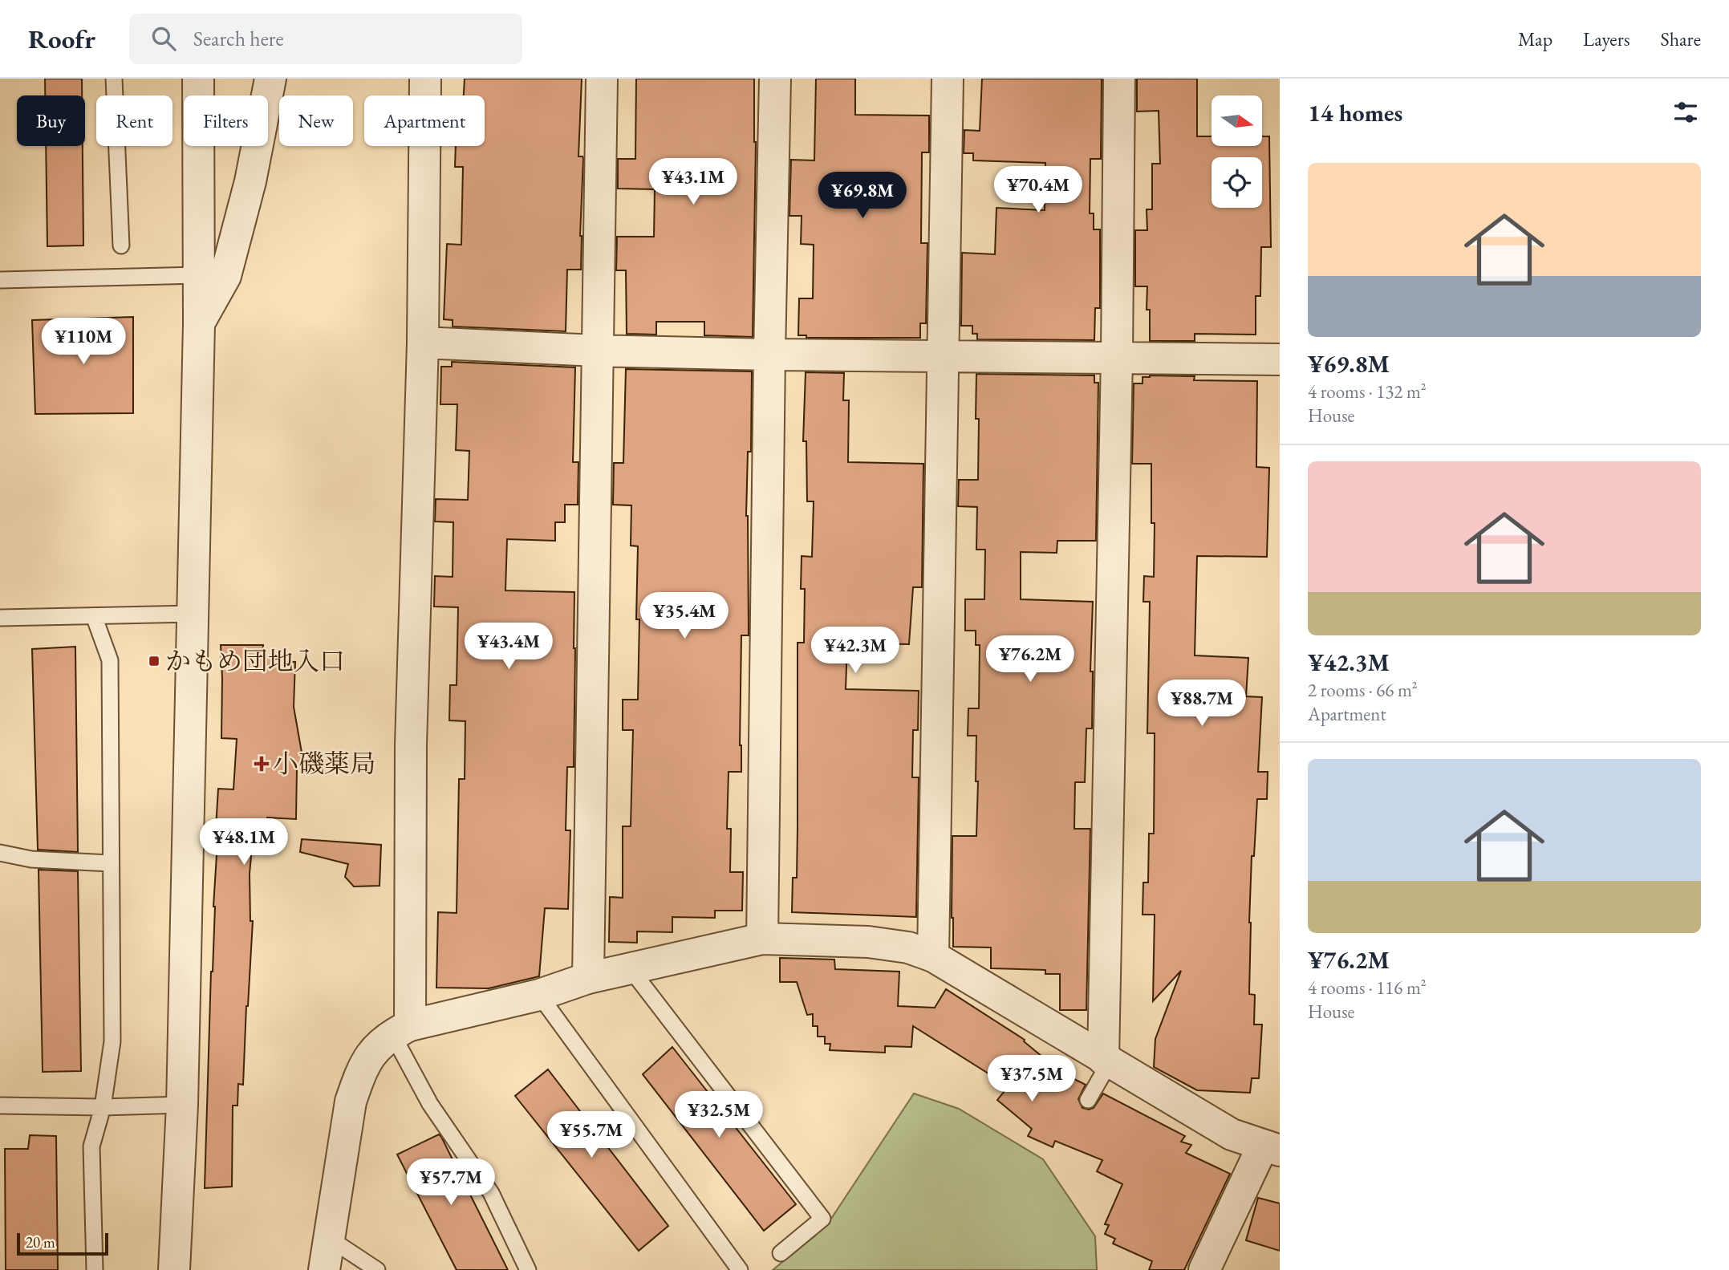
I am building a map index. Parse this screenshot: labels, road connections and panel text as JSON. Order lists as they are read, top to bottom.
{
  "places": {
    "transit": ["かもめ団地入口"],
    "health": ["小磯薬局"]
  },
  "scale_bar": "20 m",
  "north": "right",
  "page": {
    "header": "Roofr",
    "search": "Search here",
    "nav": ["Map", "Layers", "Share"],
    "heading": "14 homes",
    "chip": [
      "Buy",
      "Rent",
      "Filters",
      "New",
      "Apartment"
    ],
    "list": [
      {
        "name": "¥69.8M",
        "note": "4 rooms · 132 m² · House"
      },
      {
        "name": "¥42.3M",
        "note": "2 rooms · 66 m² · Apartment"
      },
      {
        "name": "¥76.2M",
        "note": "4 rooms · 116 m² · House"
      }
    ],
    "price": [
      "¥43.1M",
      "¥70.4M",
      "¥69.8M",
      "¥110M",
      "¥35.4M",
      "¥43.4M",
      "¥42.3M",
      "¥76.2M",
      "¥88.7M",
      "¥48.1M",
      "¥37.5M",
      "¥32.5M",
      "¥55.7M",
      "¥57.7M"
    ],
    "scale": "20 m"
  }
}
